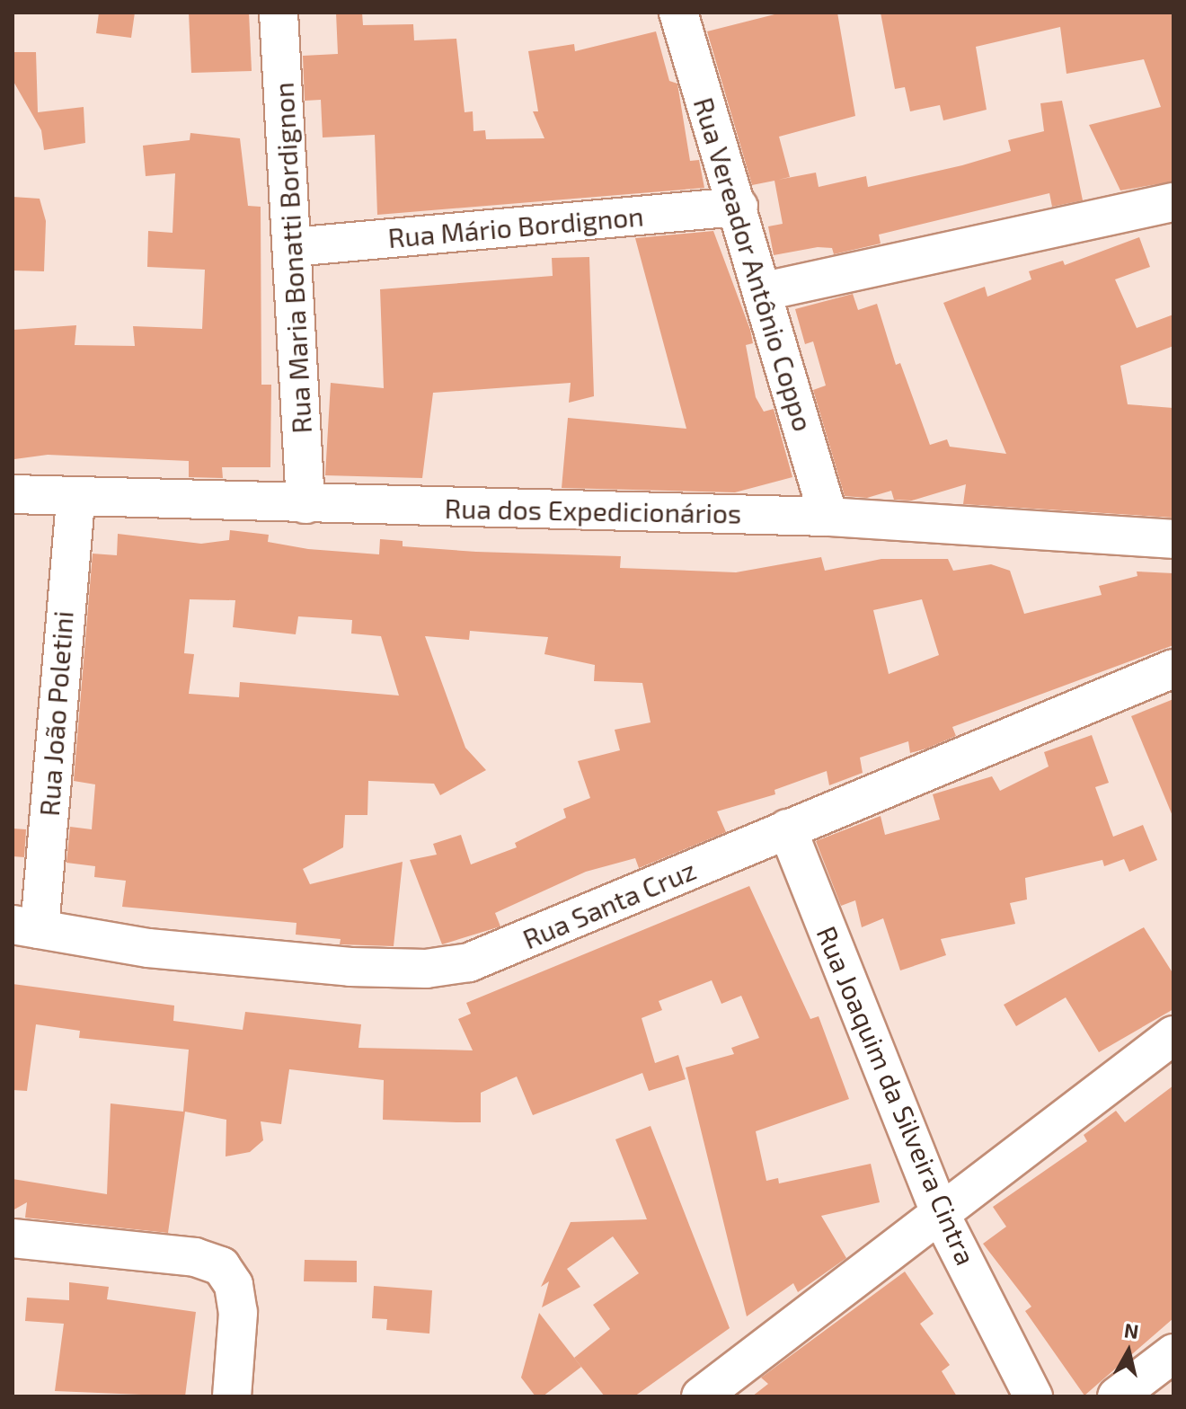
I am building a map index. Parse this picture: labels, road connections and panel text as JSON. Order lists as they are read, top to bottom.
{
  "streets": {
    "street": [
      "Rua Mário Bordignon",
      "Rua Maria Bonatti Bordignon",
      "Rua Vereador Antônio Coppo",
      "Rua dos Expedicionários",
      "Rua João Poletini",
      "Rua Santa Cruz",
      "Rua Joaquim da Silveira Cintra"
    ]
  },
  "crossings": [
    ["Rua Mário Bordignon", "Rua Maria Bonatti Bordignon"],
    ["Rua Mário Bordignon", "Rua Vereador Antônio Coppo"],
    ["Rua Maria Bonatti Bordignon", "Rua dos Expedicionários"],
    ["Rua Vereador Antônio Coppo", "Rua dos Expedicionários"],
    ["Rua dos Expedicionários", "Rua João Poletini"],
    ["Rua João Poletini", "Rua Santa Cruz"],
    ["Rua Santa Cruz", "Rua Joaquim da Silveira Cintra"]
  ],
  "north": "top"
}
